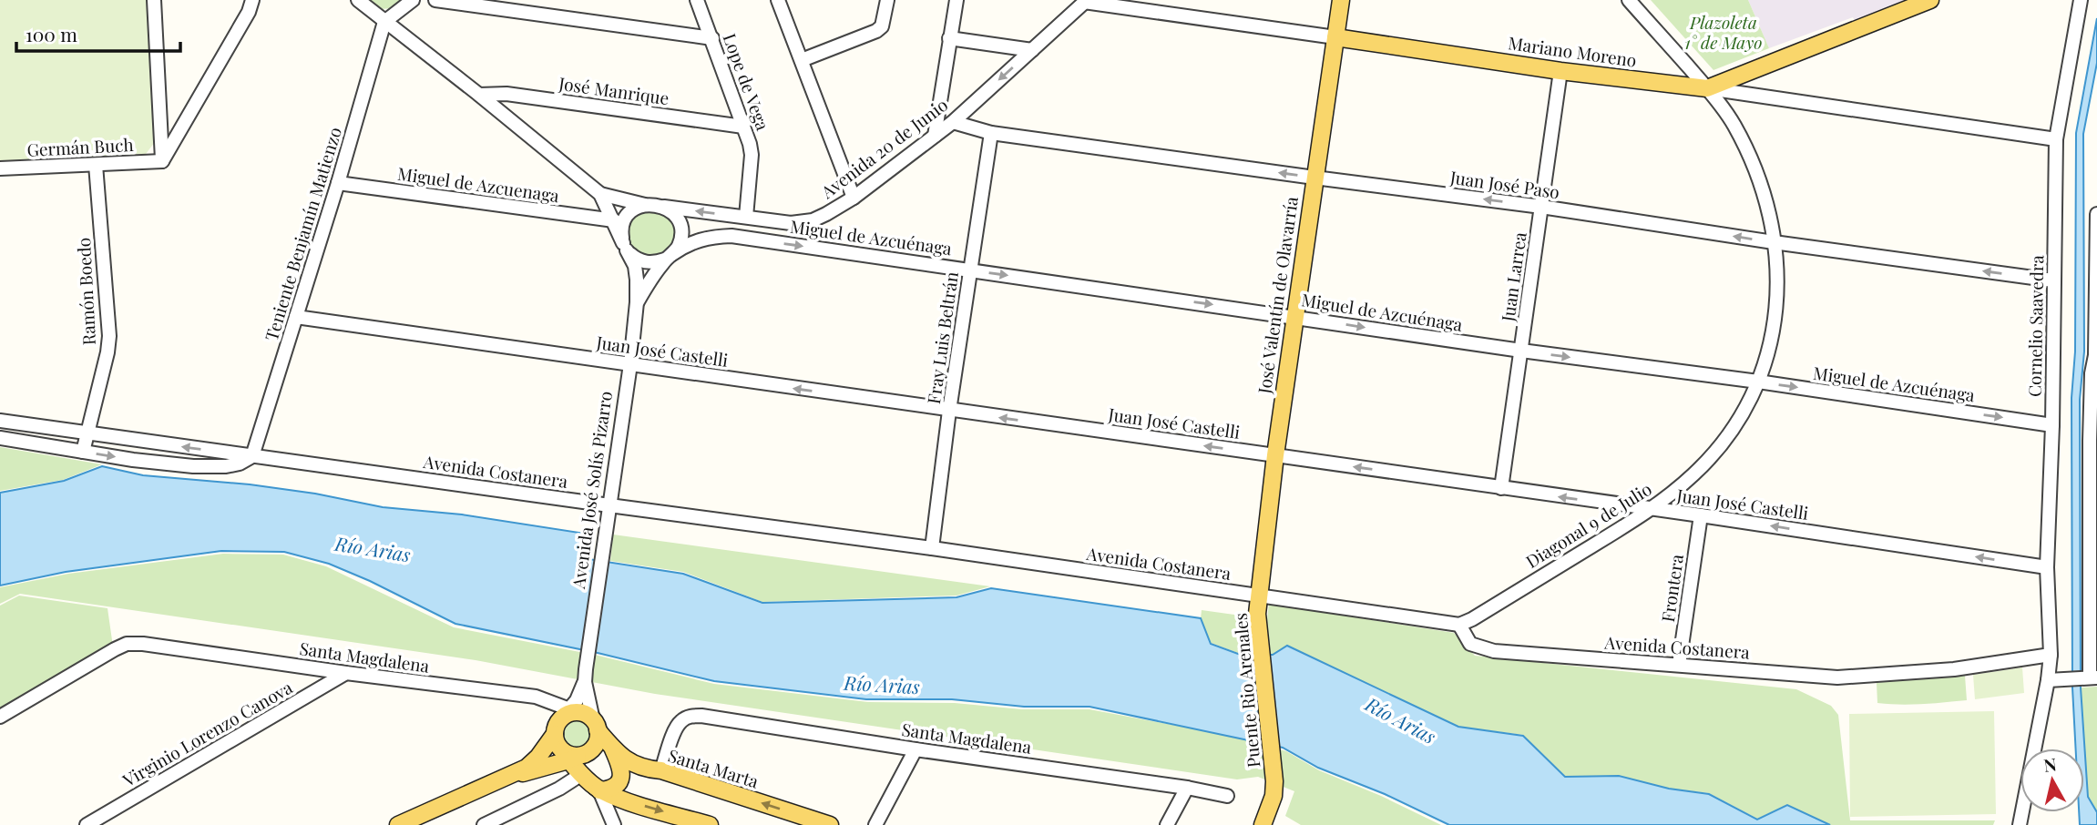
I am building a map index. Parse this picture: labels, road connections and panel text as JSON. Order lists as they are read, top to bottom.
{
  "streets": {
    "main road": [
      "Mariano Moreno",
      "José Valentín de Olavarría",
      "Puente Rio Arenales",
      "Santa Marta"
    ],
    "street": [
      "Lope de Vega",
      "José Manrique",
      "Germán Buch",
      "Avenida 20 de Junio",
      "Miguel de Azcuenaga",
      "Juan José Paso",
      "Teniente Benjamín Matienzo",
      "Miguel de Azcuénaga",
      "Juan Larrea",
      "Ramón Boedo",
      "Cornelio Saavedra",
      "Fray Luis Beltrán",
      "Juan José Castelli",
      "Avenida Costanera",
      "Avenida José Solís Pizarro",
      "Diagonal 9 de Julio",
      "Frontera",
      "Santa Magdalena",
      "Virginio Lorenzo Canova"
    ]
  },
  "crossings": [
    ["Mariano Moreno", "Avenida 20 de Junio"],
    ["Mariano Moreno", "Juan Larrea"],
    ["Mariano Moreno", "José Valentín de Olavarría"],
    ["Mariano Moreno", "Cornelio Saavedra"],
    ["Mariano Moreno", "Diagonal 9 de Julio"],
    ["Lope de Vega", "José Manrique"],
    ["Lope de Vega", "Avenida 20 de Junio"],
    ["Germán Buch", "Ramón Boedo"],
    ["Avenida 20 de Junio", "Juan José Paso"],
    ["Avenida 20 de Junio", "Miguel de Azcuénaga"],
    ["Avenida 20 de Junio", "Avenida José Solís Pizarro"],
    ["Miguel de Azcuenaga", "Teniente Benjamín Matienzo"],
    ["Juan José Paso", "Juan Larrea"],
    ["Juan José Paso", "José Valentín de Olavarría"],
    ["Juan José Paso", "Cornelio Saavedra"],
    ["Juan José Paso", "Fray Luis Beltrán"],
    ["Juan José Paso", "Diagonal 9 de Julio"],
    ["Teniente Benjamín Matienzo", "Juan José Castelli"],
    ["Teniente Benjamín Matienzo", "Avenida Costanera"],
    ["Miguel de Azcuénaga", "Juan Larrea"],
    ["Miguel de Azcuénaga", "José Valentín de Olavarría"],
    ["Miguel de Azcuénaga", "Cornelio Saavedra"],
    ["Miguel de Azcuénaga", "Fray Luis Beltrán"],
    ["Miguel de Azcuénaga", "Avenida José Solís Pizarro"],
    ["Miguel de Azcuénaga", "Diagonal 9 de Julio"],
    ["Juan Larrea", "Juan José Castelli"],
    ["Ramón Boedo", "Avenida Costanera"],
    ["José Valentín de Olavarría", "Juan José Castelli"],
    ["José Valentín de Olavarría", "Avenida Costanera"],
    ["José Valentín de Olavarría", "Puente Rio Arenales"],
    ["Cornelio Saavedra", "Juan José Castelli"],
    ["Cornelio Saavedra", "Avenida Costanera"],
    ["Fray Luis Beltrán", "Juan José Castelli"],
    ["Fray Luis Beltrán", "Avenida Costanera"],
    ["Juan José Castelli", "Avenida José Solís Pizarro"],
    ["Juan José Castelli", "Diagonal 9 de Julio"],
    ["Juan José Castelli", "Frontera"],
    ["Avenida Costanera", "Avenida José Solís Pizarro"],
    ["Avenida Costanera", "Diagonal 9 de Julio"],
    ["Avenida Costanera", "Frontera"],
    ["Avenida Costanera", "Puente Rio Arenales"],
    ["Avenida José Solís Pizarro", "Santa Magdalena"],
    ["Avenida José Solís Pizarro", "Santa Marta"],
    ["Santa Magdalena", "Virginio Lorenzo Canova"],
    ["Santa Magdalena", "Santa Marta"]
  ],
  "one_way": ["Juan José Paso", "Miguel de Azcuénaga", "Juan José Castelli"],
  "water": ["Río Arias"],
  "parks": ["Plazoleta 1° de Mayo"],
  "scale_bar": "100 m",
  "north": "top"
}
